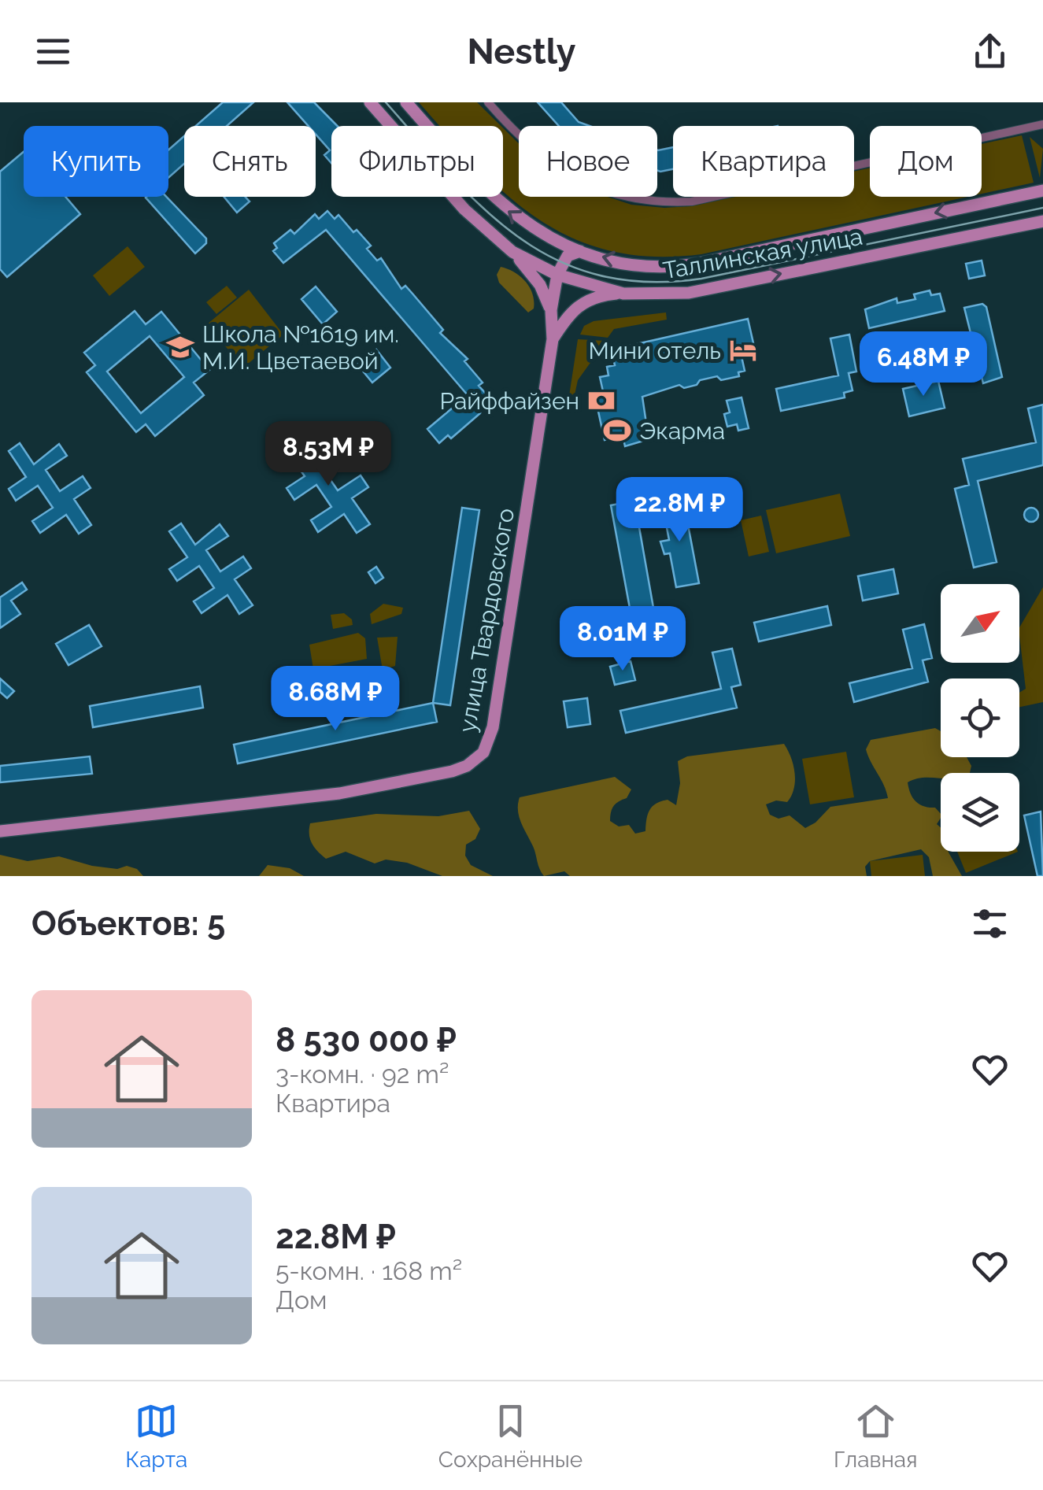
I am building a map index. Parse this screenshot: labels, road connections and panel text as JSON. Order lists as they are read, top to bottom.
{
  "streets": {
    "main road": ["Таллинская улица", "улица Твардовского"]
  },
  "crossings": [
    ["Таллинская улица", "улица Твардовского"]
  ],
  "places": {
    "school or university": ["Школа №1619 им. М.И. Цветаевой"],
    "hotel": ["Мини отель"],
    "bank": ["Райффайзен"],
    "sports": ["Экарма"]
  },
  "north": "top right",
  "page": {
    "header": "Nestly",
    "chip": [
      "Купить",
      "Снять",
      "Фильтры",
      "Новое",
      "Квартира",
      "Дом"
    ],
    "price": [
      "6.48M ₽",
      "8.53M ₽",
      "22.8M ₽",
      "8.01M ₽",
      "8.68M ₽"
    ],
    "heading": "Объектов: 5",
    "list": [
      {
        "name": "8 530 000 ₽",
        "note": "3-комн. · 92 m² · Квартира"
      },
      {
        "name": "22.8M ₽",
        "note": "5-комн. · 168 m² · Дом"
      }
    ],
    "tabs": ["Карта", "Сохранённые", "Главная"]
  }
}
